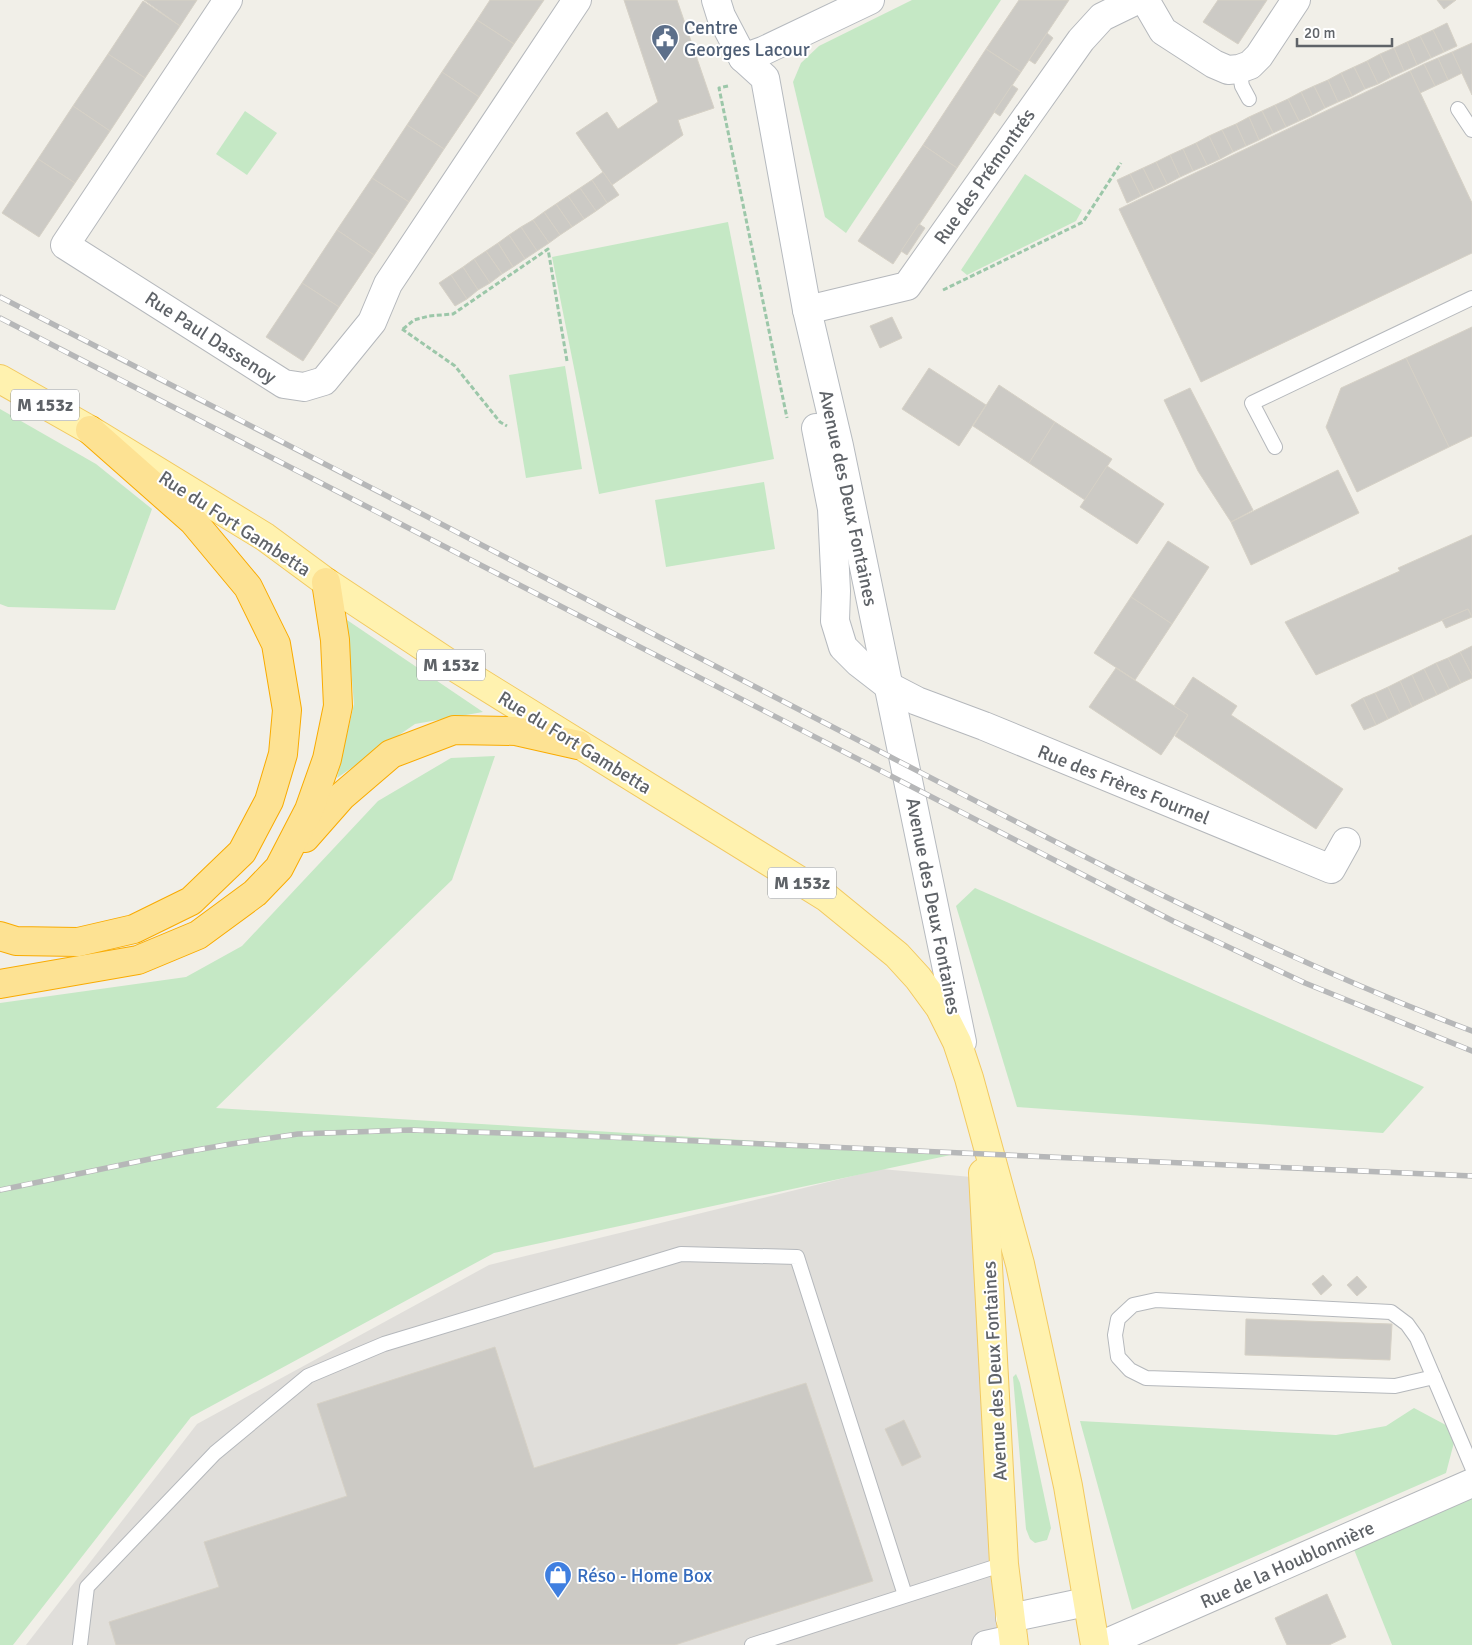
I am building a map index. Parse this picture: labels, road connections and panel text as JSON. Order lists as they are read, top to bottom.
{
  "streets": {
    "main road": ["M 153z", "Avenue des Deux Fontaines", "Rue du Fort Gambetta"],
    "street": [
      "Rue des Prémontrés",
      "Rue Paul Dassenoy",
      "Rue des Frères Fournel",
      "Rue de la Houblonnière"
    ]
  },
  "crossings": [
    ["Avenue des Deux Fontaines", "Rue du Fort Gambetta"],
    ["Avenue des Deux Fontaines", "Rue des Frères Fournel"]
  ],
  "places": {
    "public building": ["Centre Georges Lacour"],
    "shop": ["Réso - Home Box"]
  },
  "scale_bar": "20 m"
}
